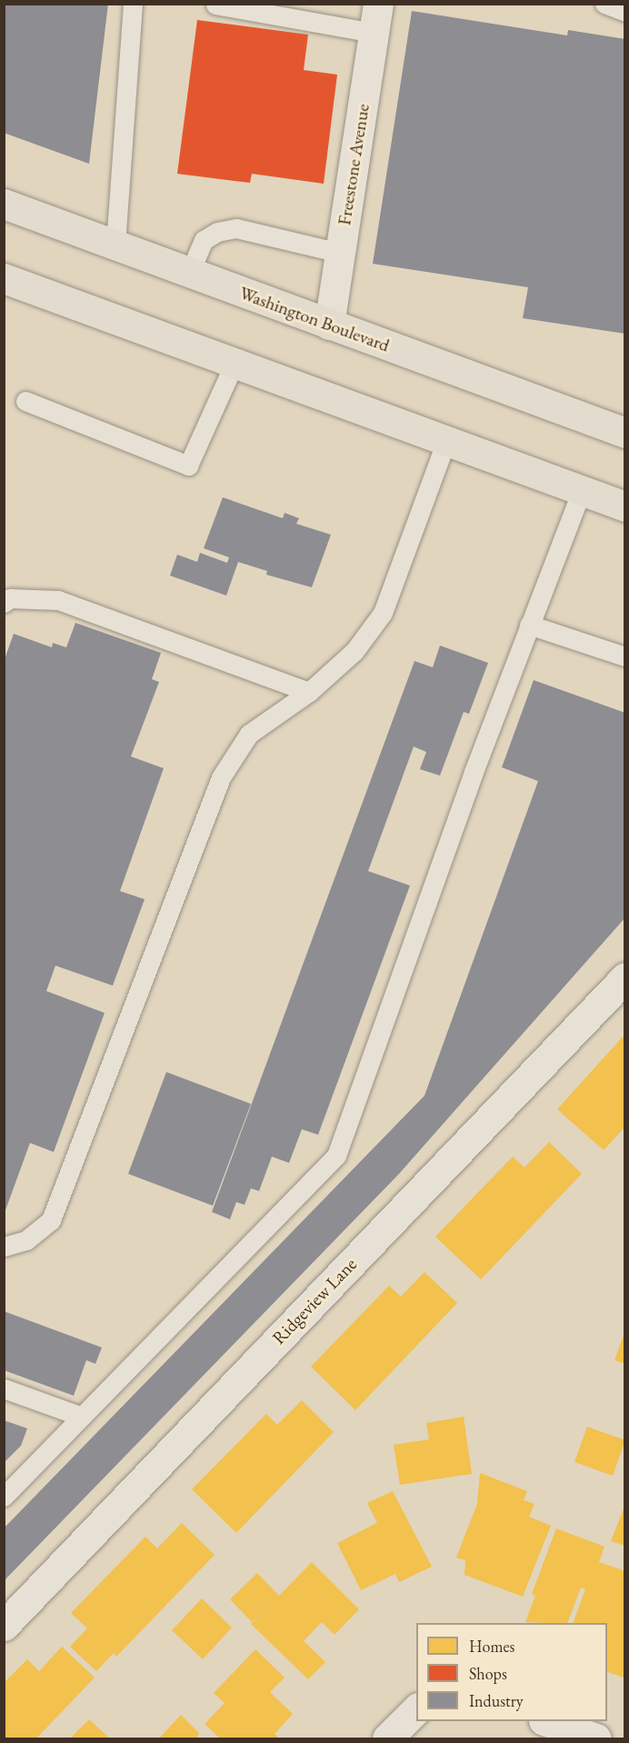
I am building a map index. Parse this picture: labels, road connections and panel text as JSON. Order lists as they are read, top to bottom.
{
  "streets": {
    "main road": ["Washington Boulevard"],
    "street": ["Freestone Avenue", "Ridgeview Lane"]
  },
  "crossings": [
    ["Freestone Avenue", "Washington Boulevard"]
  ],
  "legend": ["Homes", "Shops", "Industry"]
}
